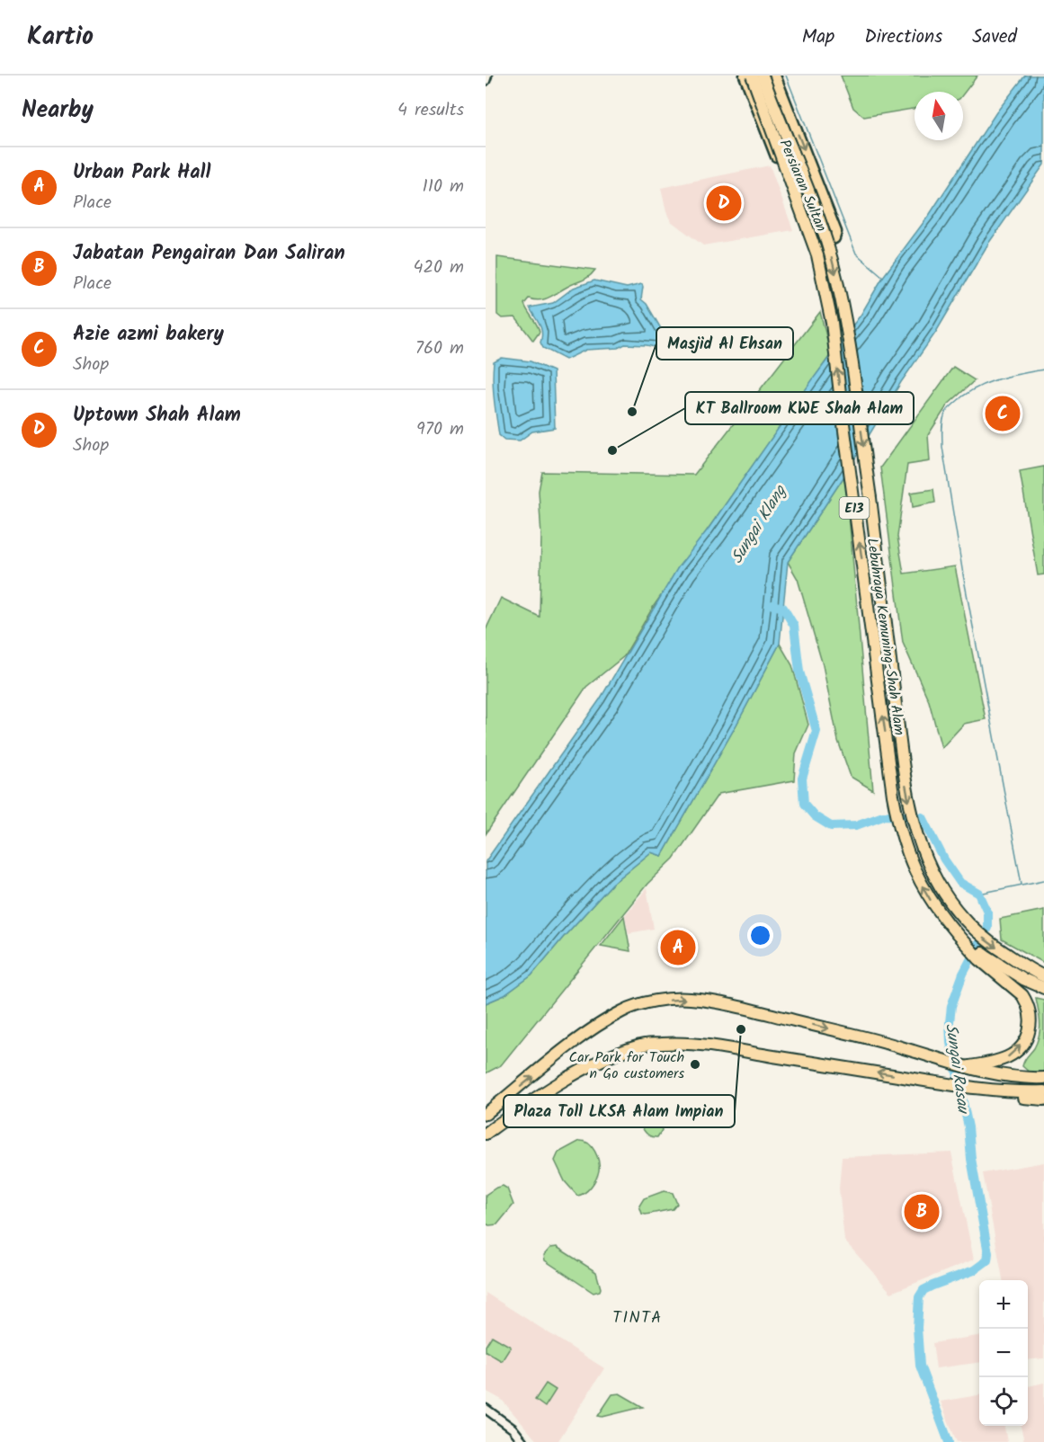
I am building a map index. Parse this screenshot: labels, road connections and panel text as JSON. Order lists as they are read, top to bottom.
{
  "streets": {
    "highway": ["E13", "Lebuhraya Kemuning-Shah Alam"],
    "main road": ["Persiaran Sultan"]
  },
  "districts": ["TINTA"],
  "water": ["Sungai Klang", "Sungai Rasau"],
  "places": [
    "Masjid Al Ehsan",
    "KT Ballroom KWE Shah Alam",
    "Plaza Toll LKSA Alam Impian",
    "Car Park for Touch n Go customers"
  ],
  "north": "top",
  "page": {
    "header": "Kartio",
    "nav": ["Map", "Directions", "Saved"],
    "heading": ["Nearby", "4 results"],
    "list": [
      {
        "mark": "A",
        "name": "Urban Park Hall",
        "note": "Place",
        "value": "110 m"
      },
      {
        "mark": "B",
        "name": "Jabatan Pengairan Dan Saliran",
        "note": "Place",
        "value": "420 m"
      },
      {
        "mark": "C",
        "name": "Azie azmi bakery",
        "note": "Shop",
        "value": "760 m"
      },
      {
        "mark": "D",
        "name": "Uptown Shah Alam",
        "note": "Shop",
        "value": "970 m"
      }
    ],
    "pins": [
      "D",
      "C",
      "A",
      "B"
    ],
    "map_buttons": ["+", "−"]
  }
}
